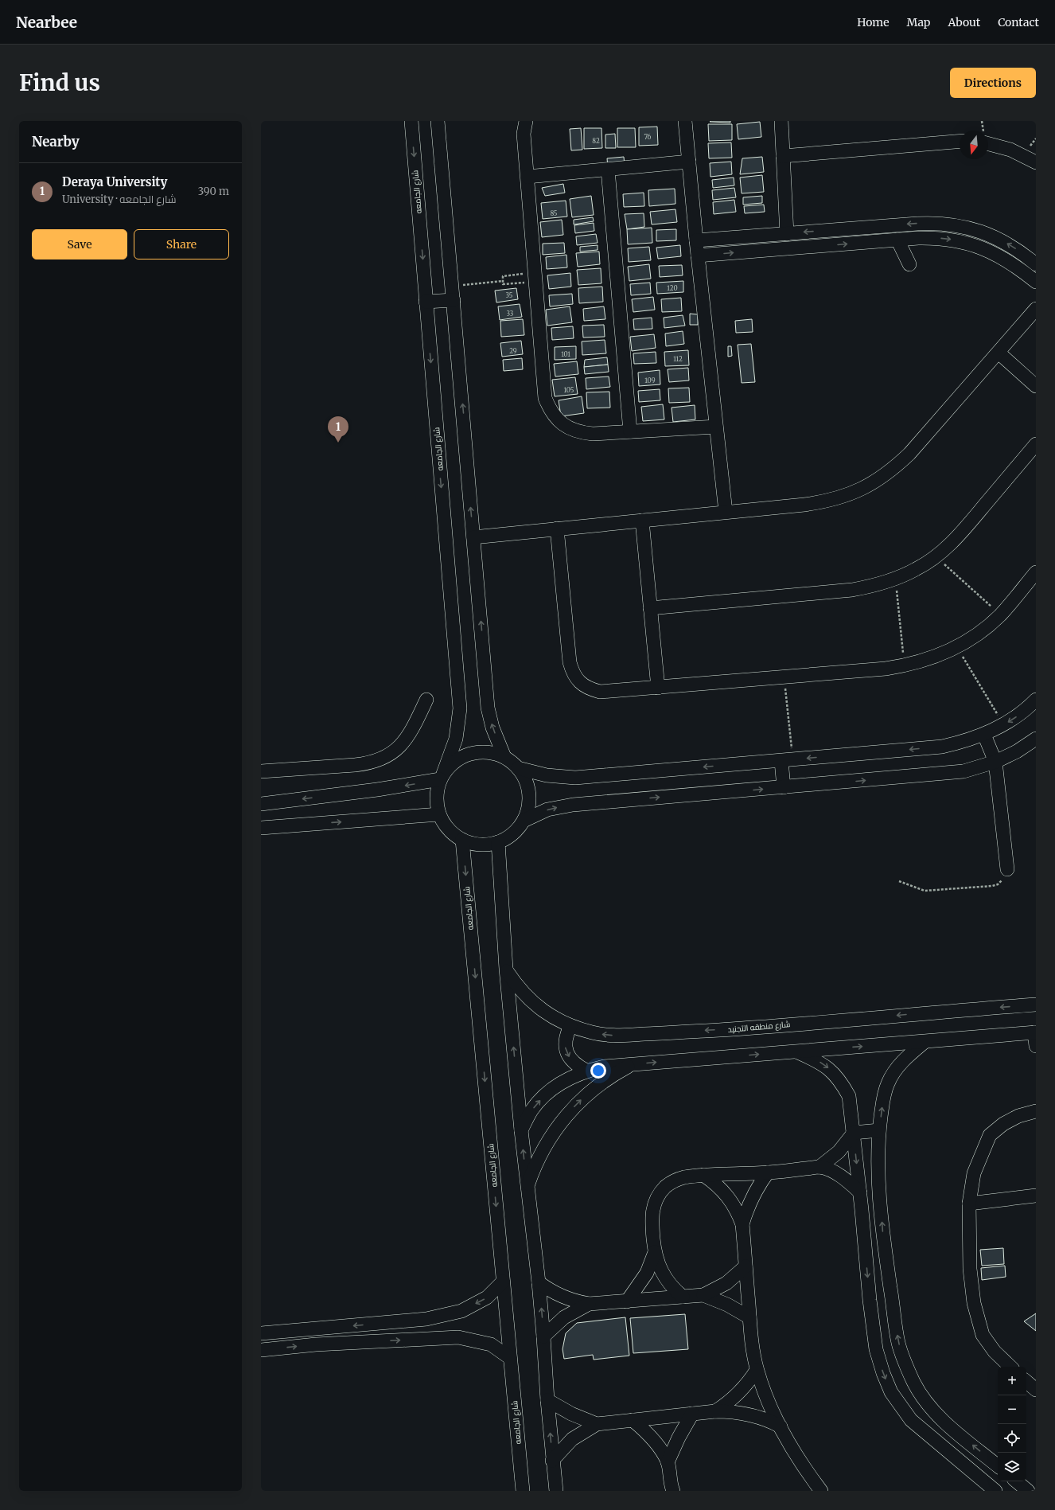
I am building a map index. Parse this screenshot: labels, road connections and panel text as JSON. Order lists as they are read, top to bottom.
{
  "streets": {
    "street": ["شارع الجامعه", "شارع منطقه التجنيد"]
  },
  "house_numbers": [
    "76",
    "82",
    "85",
    "120",
    "35",
    "33",
    "29",
    "101",
    "112",
    "109",
    "105"
  ],
  "north": "bottom",
  "page": {
    "header": "Nearbee",
    "nav": [
      "Home",
      "Map",
      "About",
      "Contact"
    ],
    "buttons": [
      "Directions",
      ["Save", "Share"]
    ],
    "title": "Find us",
    "heading": "Nearby",
    "list": [
      {
        "mark": "1",
        "name": "Deraya University",
        "note": "University · شارع الجامعه",
        "value": "390 m"
      }
    ],
    "pins": "1",
    "map_buttons": ["+", "−"]
  }
}
